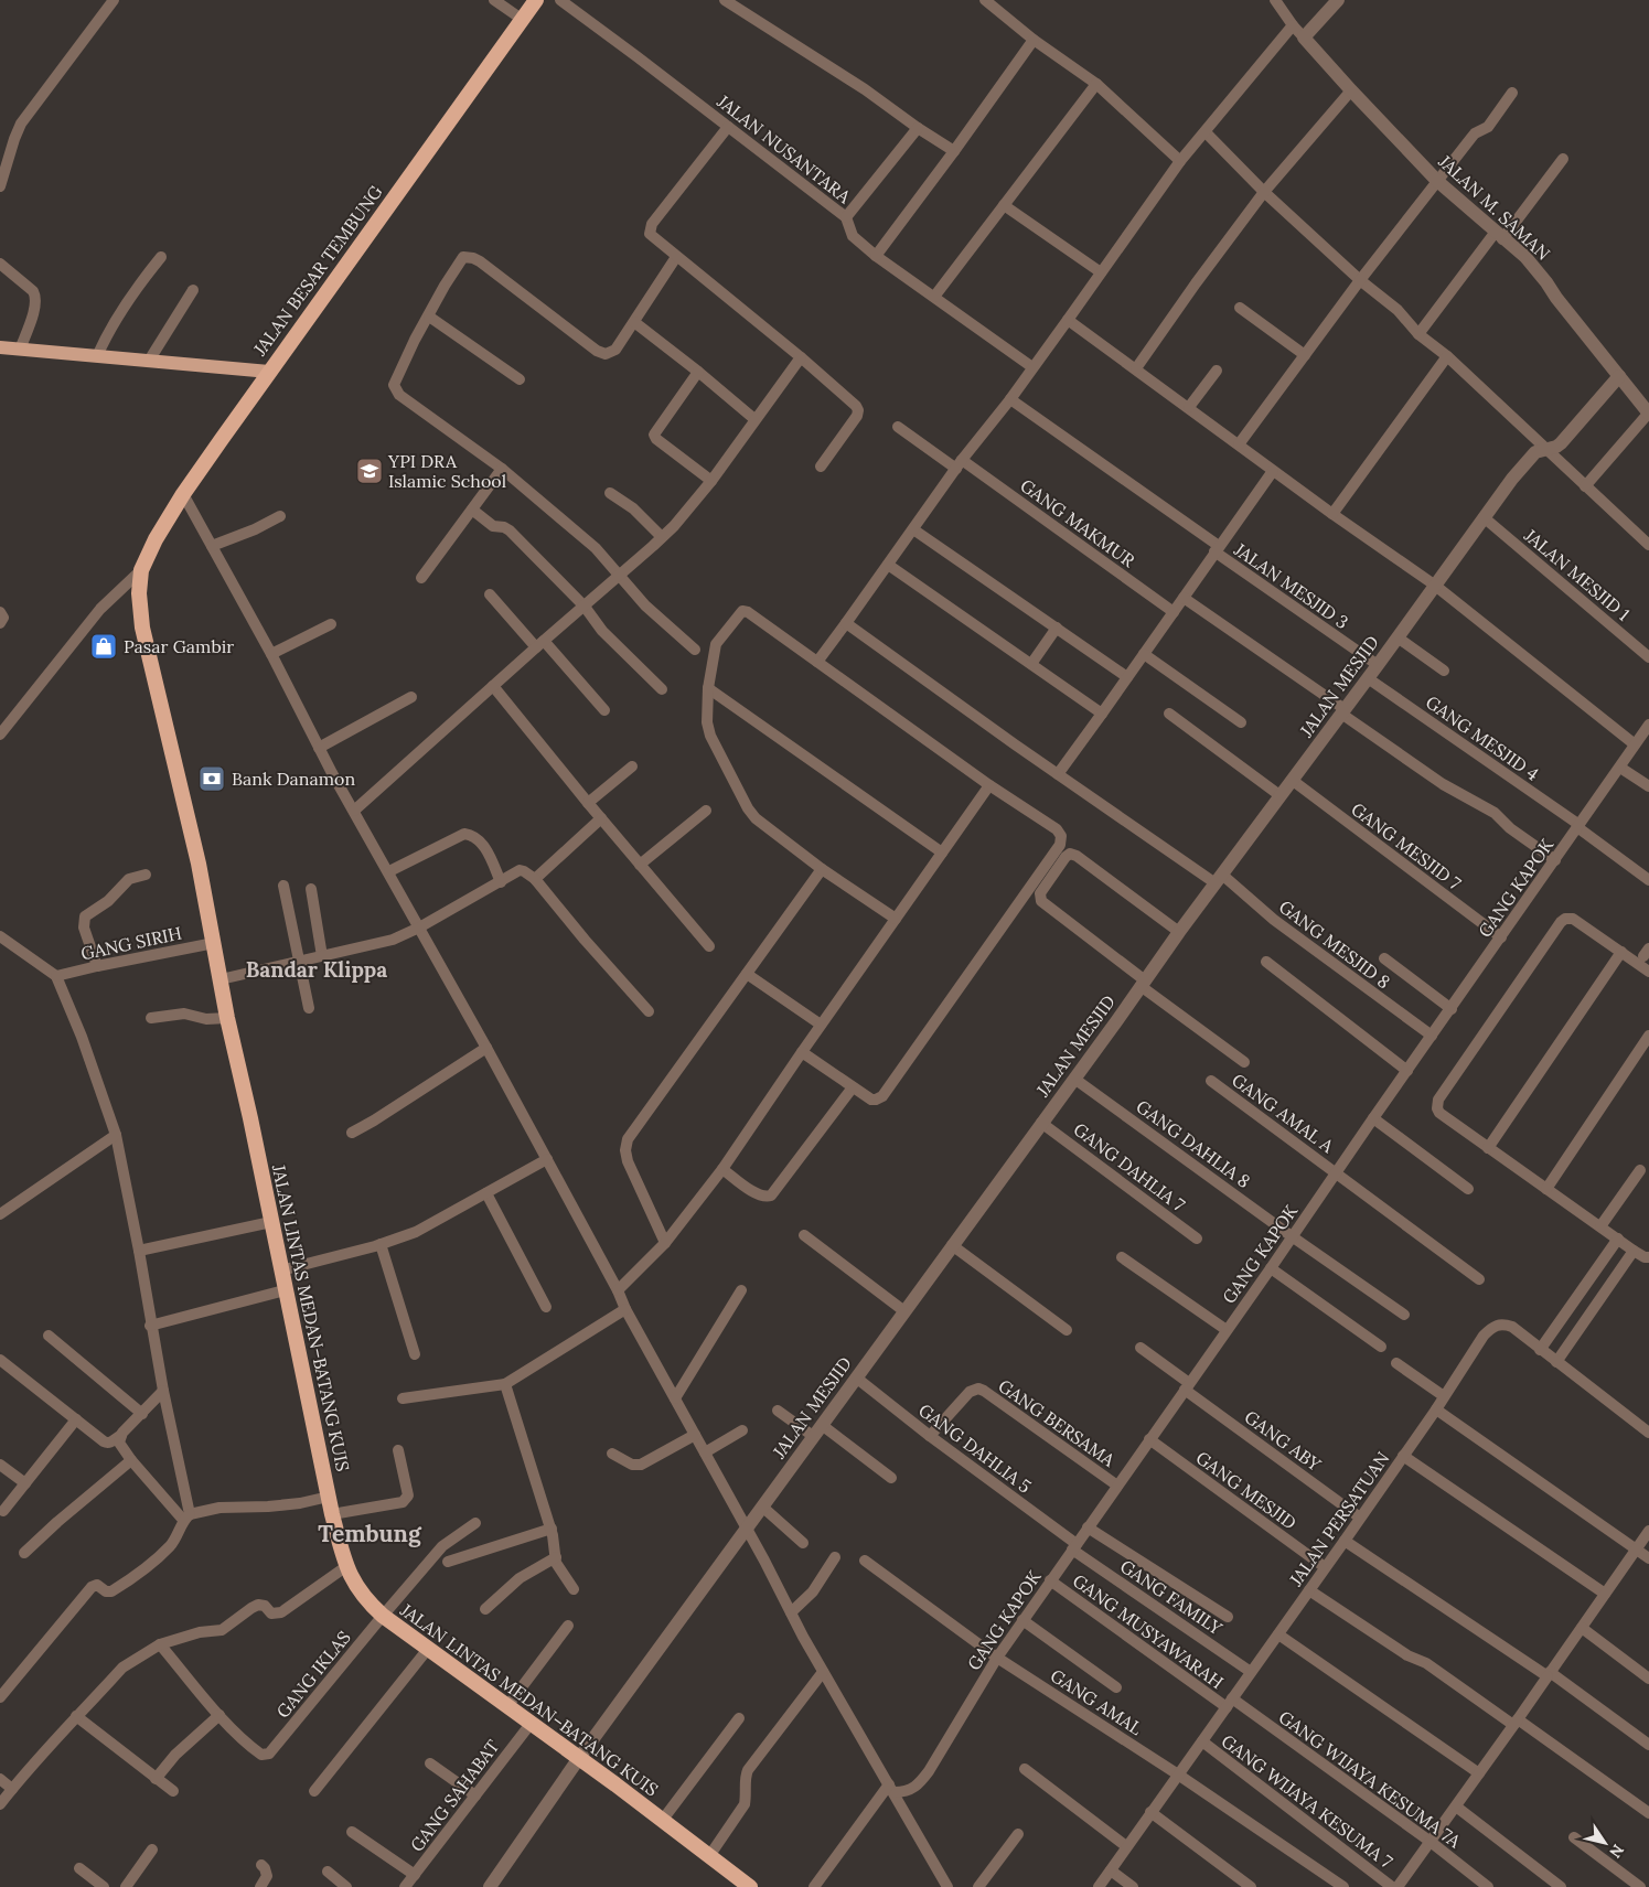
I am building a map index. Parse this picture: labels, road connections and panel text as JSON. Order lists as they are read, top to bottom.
{
  "streets": {
    "highway": ["JALAN BESAR TEMBUNG", "JALAN LINTAS MEDAN–BATANG KUIS"],
    "street": [
      "JALAN NUSANTARA",
      "JALAN M. SAMAN",
      "GANG MAKMUR",
      "JALAN MESJID 1",
      "JALAN MESJID 3",
      "JALAN MESJID",
      "GANG MESJID 4",
      "GANG MESJID 7",
      "GANG KAPOK",
      "GANG SIRIH",
      "GANG MESJID 8",
      "GANG AMAL A",
      "GANG DAHLIA 8",
      "GANG DAHLIA 7",
      "GANG BERSAMA",
      "GANG ABY",
      "GANG DAHLIA 5",
      "GANG MESJID",
      "JALAN PERSATUAN",
      "GANG FAMILY",
      "GANG MUSYAWARAH",
      "GANG IKLAS",
      "GANG AMAL",
      "GANG WIJAYA KESUMA 7A",
      "GANG SAHABAT",
      "GANG WIJAYA KESUMA 7"
    ]
  },
  "crossings": [
    ["JALAN M. SAMAN", "JALAN MESJID"],
    ["JALAN BESAR TEMBUNG", "JALAN LINTAS MEDAN–BATANG KUIS"],
    ["JALAN MESJID 1", "JALAN MESJID"],
    ["JALAN MESJID 3", "JALAN MESJID"],
    ["JALAN MESJID", "GANG MESJID 4"],
    ["JALAN MESJID", "GANG MESJID 7"],
    ["JALAN MESJID", "GANG MESJID 8"],
    ["JALAN MESJID", "GANG DAHLIA 8"],
    ["JALAN MESJID", "GANG DAHLIA 7"],
    ["JALAN MESJID", "JALAN LINTAS MEDAN–BATANG KUIS"],
    ["JALAN MESJID", "GANG DAHLIA 5"],
    ["GANG MESJID 4", "GANG KAPOK"],
    ["GANG MESJID 7", "GANG KAPOK"],
    ["GANG KAPOK", "GANG MESJID 8"],
    ["GANG KAPOK", "GANG AMAL A"],
    ["GANG KAPOK", "GANG DAHLIA 8"],
    ["GANG KAPOK", "GANG BERSAMA"],
    ["GANG KAPOK", "GANG ABY"],
    ["GANG KAPOK", "GANG DAHLIA 5"],
    ["GANG KAPOK", "GANG MESJID"],
    ["GANG KAPOK", "GANG FAMILY"],
    ["GANG KAPOK", "GANG MUSYAWARAH"],
    ["GANG KAPOK", "GANG AMAL"],
    ["GANG SIRIH", "JALAN LINTAS MEDAN–BATANG KUIS"],
    ["JALAN LINTAS MEDAN–BATANG KUIS", "GANG IKLAS"],
    ["JALAN LINTAS MEDAN–BATANG KUIS", "GANG SAHABAT"],
    ["GANG BERSAMA", "GANG DAHLIA 5"],
    ["GANG ABY", "JALAN PERSATUAN"],
    ["GANG DAHLIA 5", "GANG FAMILY"],
    ["GANG MESJID", "JALAN PERSATUAN"],
    ["JALAN PERSATUAN", "GANG FAMILY"],
    ["JALAN PERSATUAN", "GANG MUSYAWARAH"],
    ["JALAN PERSATUAN", "GANG AMAL"],
    ["JALAN PERSATUAN", "GANG WIJAYA KESUMA 7A"],
    ["JALAN PERSATUAN", "GANG WIJAYA KESUMA 7"],
    ["GANG MUSYAWARAH", "GANG WIJAYA KESUMA 7A"]
  ],
  "districts": ["Bandar Klippa", "Tembung"],
  "places": {
    "school or university": ["YPI DRA Islamic School"],
    "shop": ["Pasar Gambir"],
    "bank": ["Bank Danamon"]
  },
  "north": "bottom right"
}
